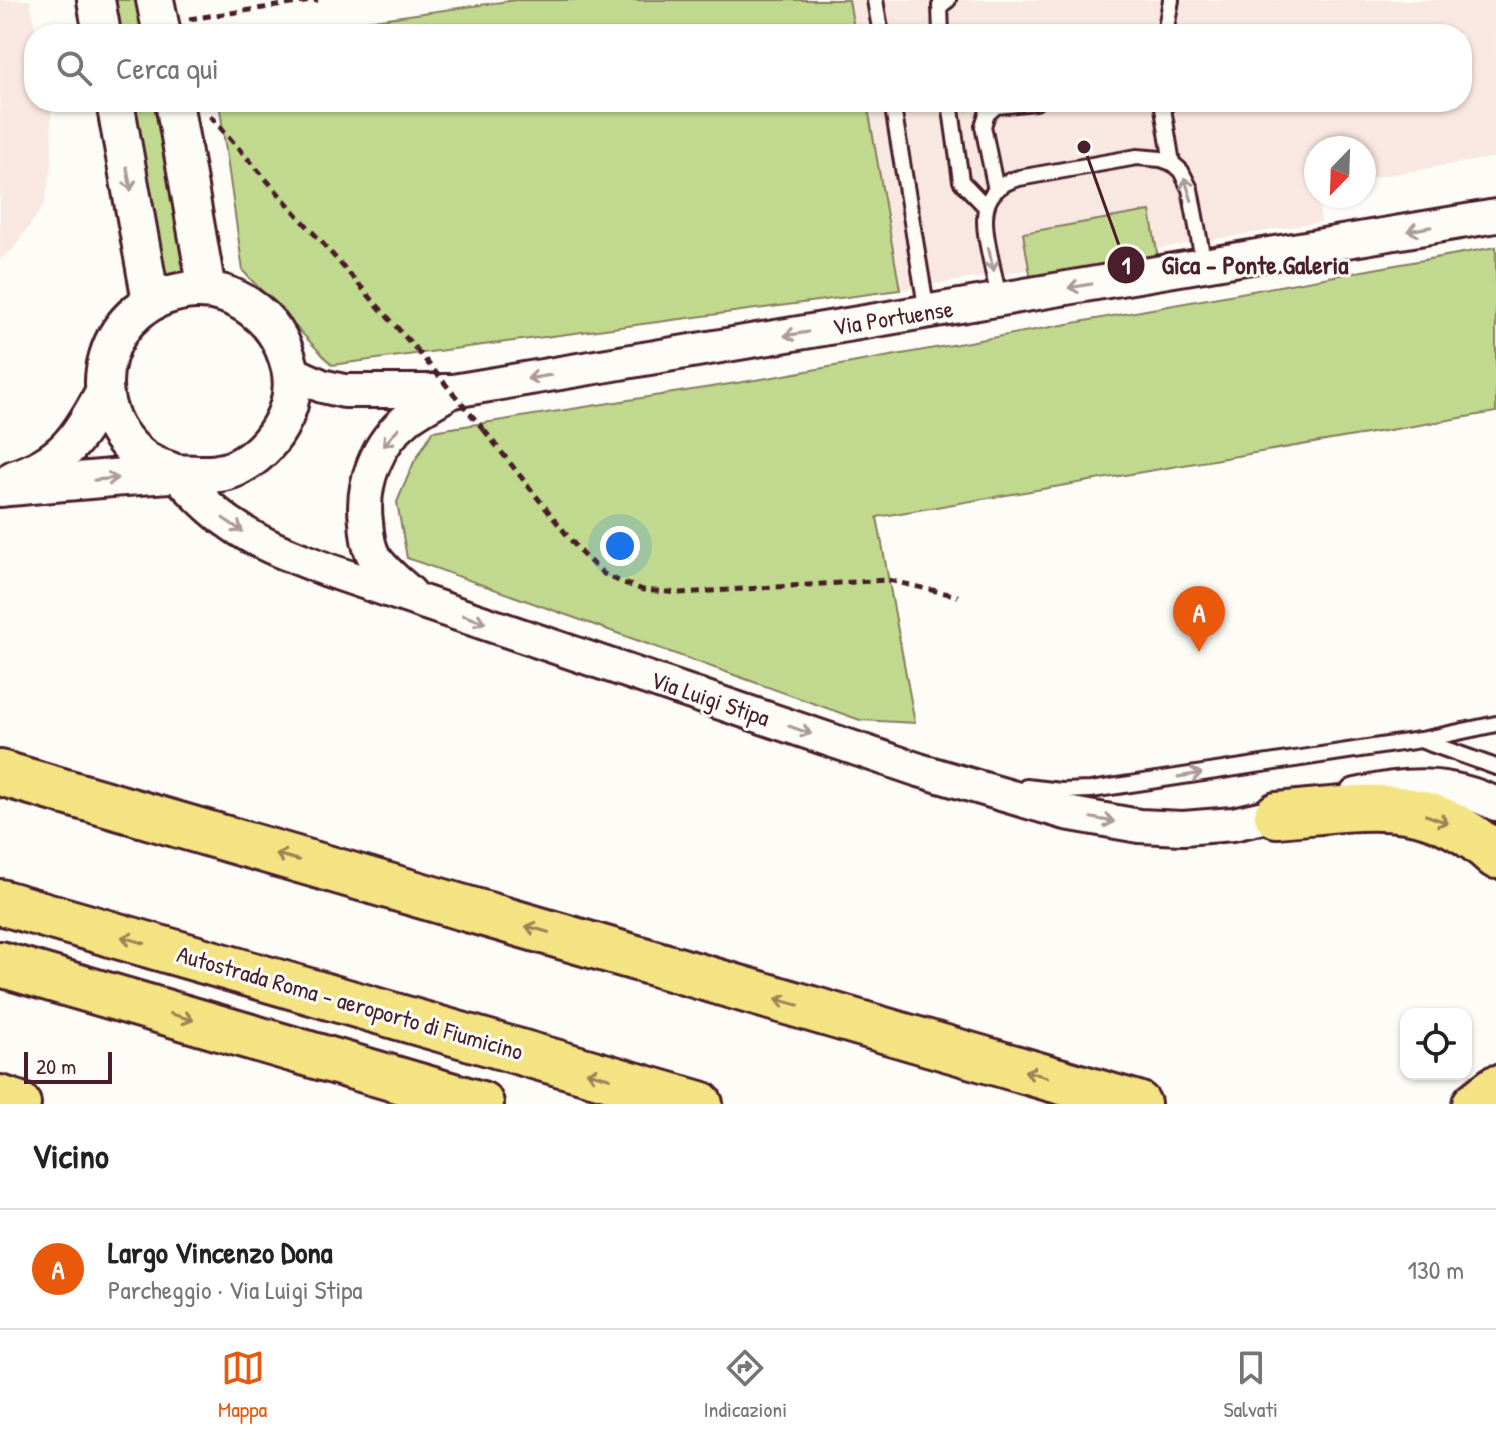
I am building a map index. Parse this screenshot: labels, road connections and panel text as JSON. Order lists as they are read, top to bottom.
{
  "streets": {
    "highway": ["Autostrada Roma - aeroporto di Fiumicino"],
    "street": ["Via Portuense", "Via Luigi Stipa"]
  },
  "crossings": [
    ["Via Portuense", "Via Luigi Stipa"]
  ],
  "one_way": ["Via Portuense", "Via Luigi Stipa"],
  "places": ["Gica - Ponte Galeria"],
  "scale_bar": "20 m",
  "north": "bottom left",
  "page": {
    "search": "Cerca qui",
    "pins": "A",
    "scale": "20 m",
    "heading": "Vicino",
    "list": [
      {
        "mark": "A",
        "name": "Largo Vincenzo Dona",
        "note": "Parcheggio · Via Luigi Stipa",
        "value": "130 m"
      }
    ],
    "nav": ["Mappa", "Indicazioni", "Salvati"]
  }
}
